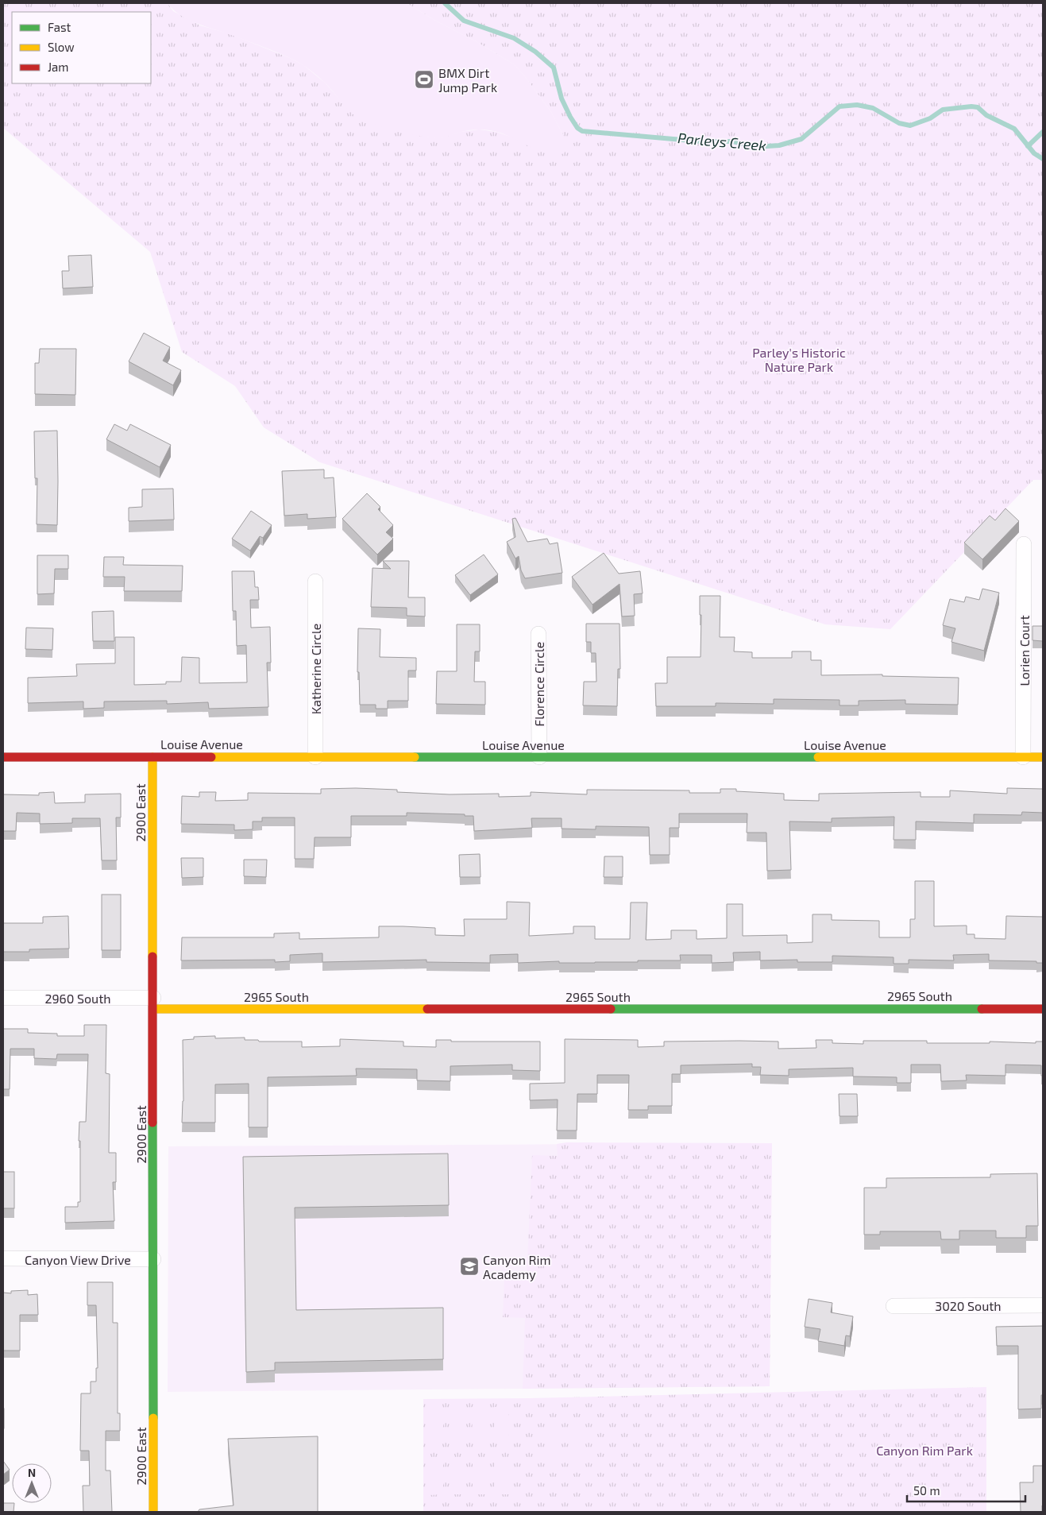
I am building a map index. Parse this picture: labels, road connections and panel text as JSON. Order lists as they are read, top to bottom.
{
  "streets": {
    "street": [
      "Lorien Court",
      "Katherine Circle",
      "Florence Circle",
      "Louise Avenue",
      "2900 East",
      "2965 South",
      "2960 South",
      "Canyon View Drive",
      "3020 South"
    ]
  },
  "crossings": [
    ["Lorien Court", "Louise Avenue"],
    ["Katherine Circle", "Louise Avenue"],
    ["Florence Circle", "Louise Avenue"],
    ["Louise Avenue", "2900 East"],
    ["2900 East", "2965 South"],
    ["2900 East", "2960 South"],
    ["2900 East", "Canyon View Drive"],
    ["2965 South", "2960 South"]
  ],
  "water": ["Parleys Creek"],
  "parks": ["Parley's Historic Nature Park", "Canyon Rim Park"],
  "places": {
    "sports": ["BMX Dirt Jump Park"],
    "school or university": ["Canyon Rim Academy"]
  },
  "legend": ["Fast", "Slow", "Jam"],
  "scale_bar": "50 m",
  "north": "top"
}
